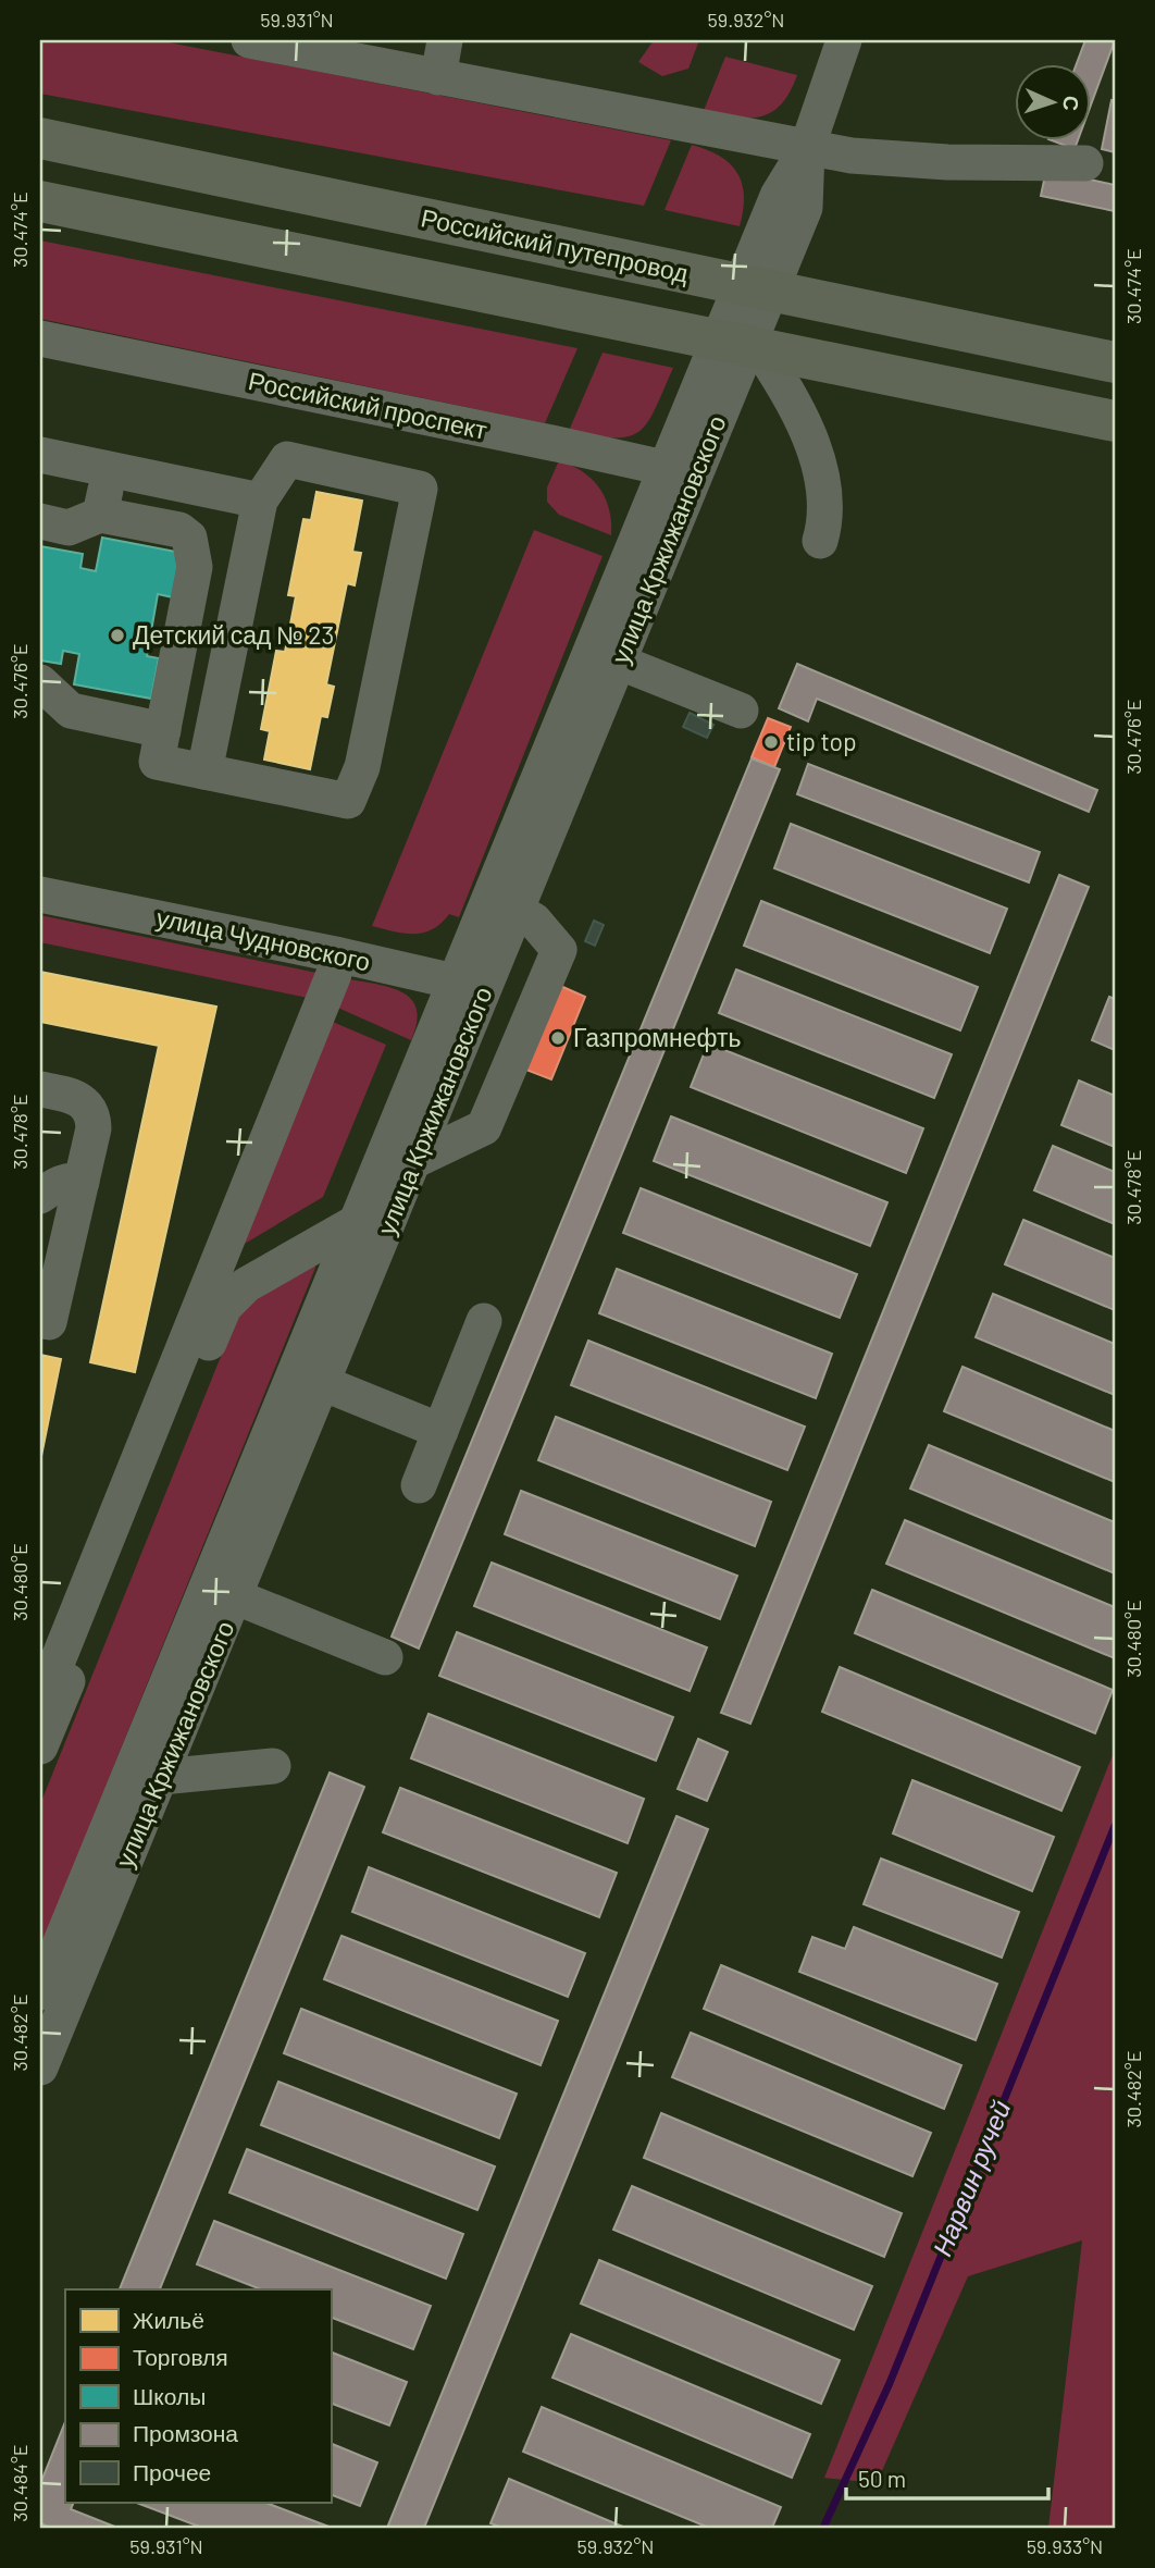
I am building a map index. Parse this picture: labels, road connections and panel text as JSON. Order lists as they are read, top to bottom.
{
  "streets": {
    "main road": ["Российский путепровод"],
    "street": ["Российский проспект", "улица Кржижановского", "улица Чудновского"]
  },
  "crossings": [
    ["Российский проспект", "улица Кржижановского"],
    ["улица Кржижановского", "улица Чудновского"]
  ],
  "water": ["Нарвин ручей"],
  "places": ["Детский сад № 23", "tip top", "Газпромнефть"],
  "legend": [
    "Жильё",
    "Торговля",
    "Школы",
    "Промзона",
    "Прочее"
  ],
  "scale_bar": "50 m",
  "north": "right",
  "coordinates": [
    "59.931°N",
    "59.932°N",
    "30.474°E",
    "30.476°E",
    "30.478°E",
    "30.480°E",
    "30.482°E",
    "30.484°E",
    "59.933°N"
  ]
}
